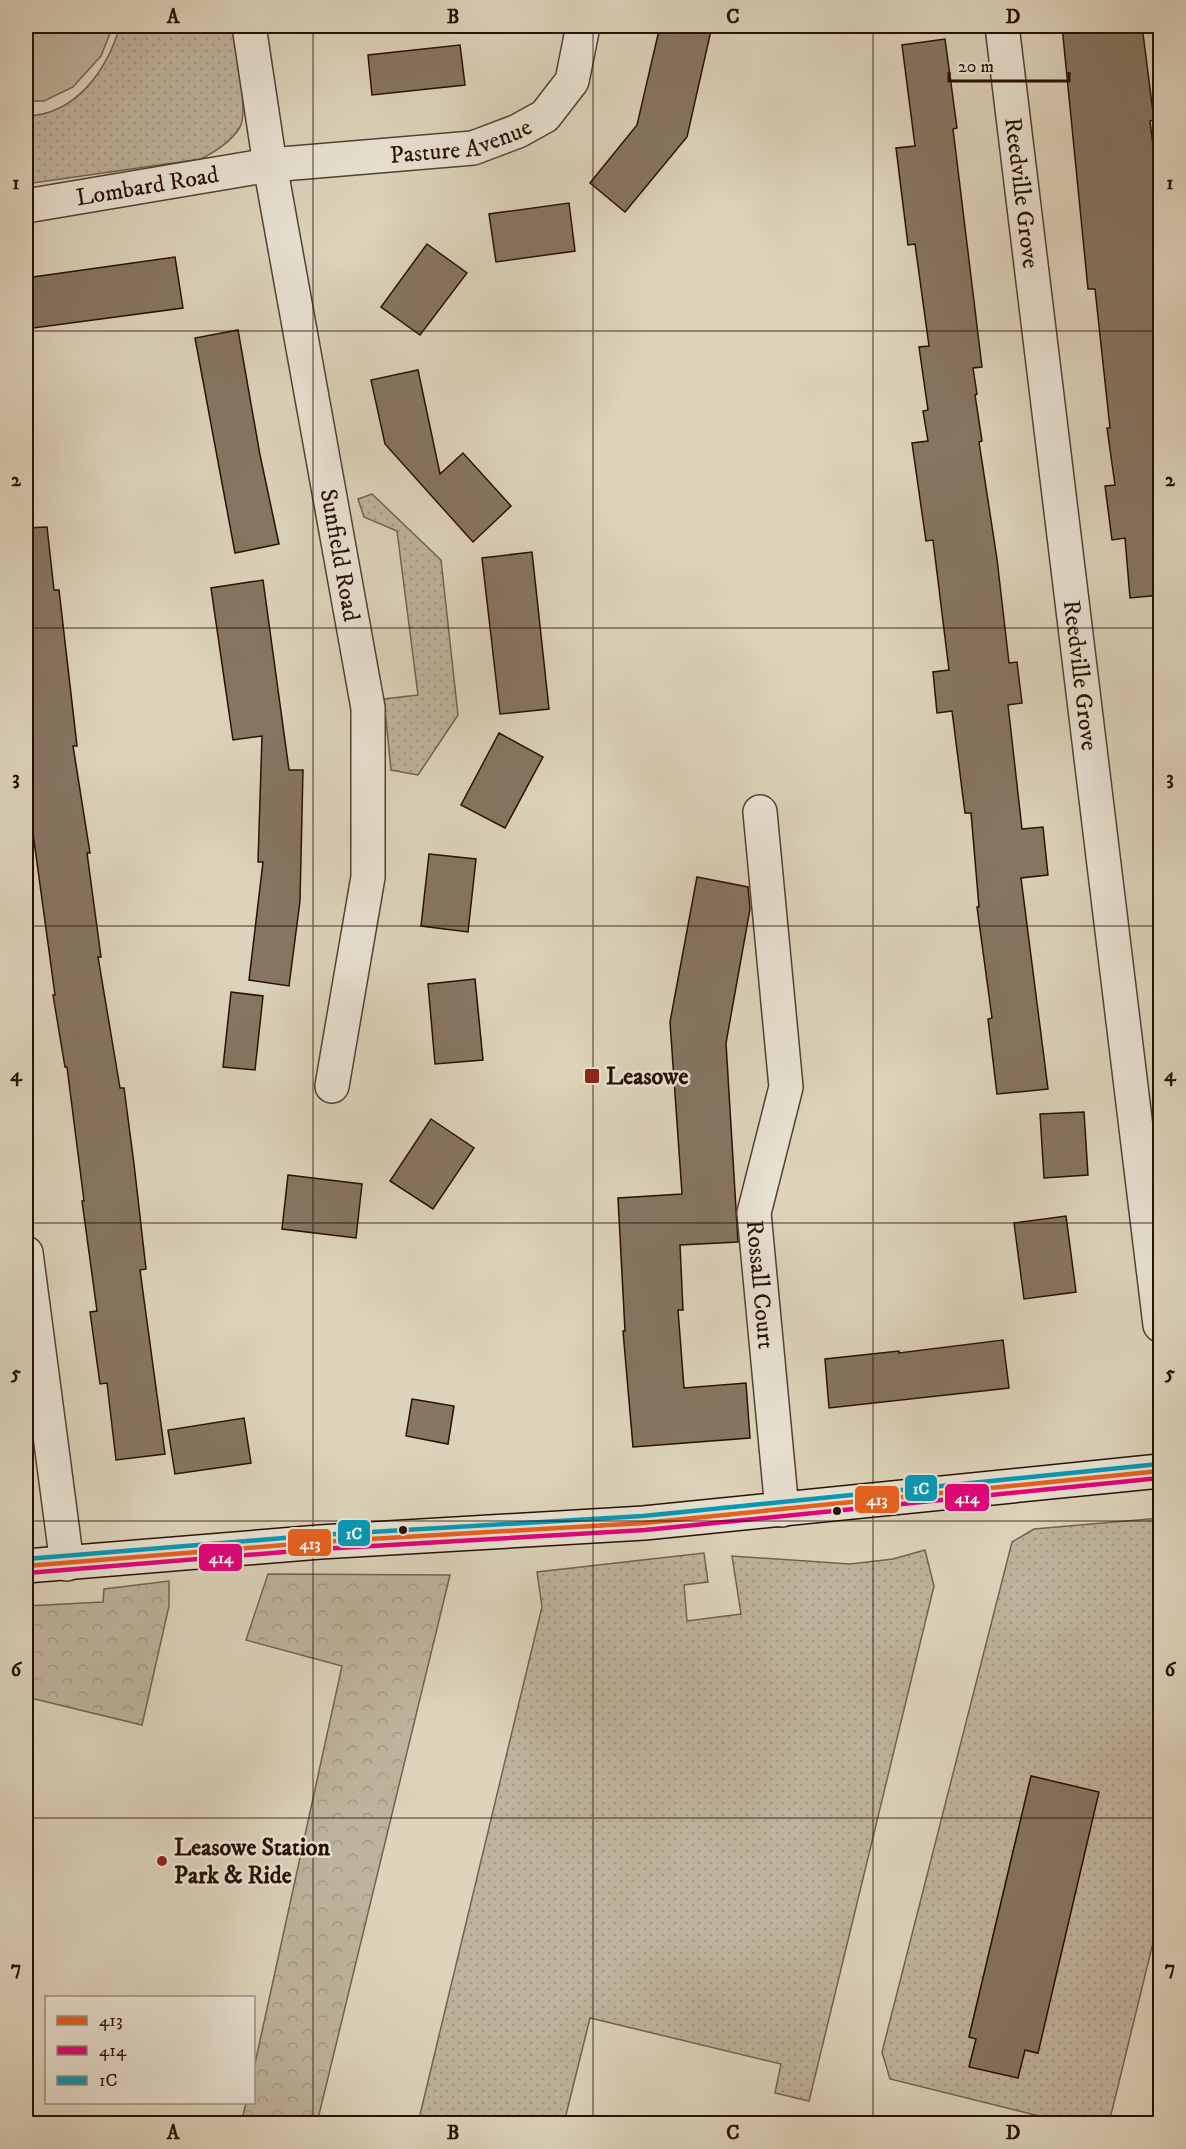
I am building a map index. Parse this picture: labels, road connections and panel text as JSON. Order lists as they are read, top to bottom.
{
  "streets": {
    "street": [
      "Pasture Avenue",
      "Lombard Road",
      "Reedville Grove",
      "Sunfield Road",
      "Rossall Court"
    ]
  },
  "crossings": [
    ["Pasture Avenue", "Lombard Road"],
    ["Pasture Avenue", "Sunfield Road"],
    ["Lombard Road", "Sunfield Road"]
  ],
  "places": {
    "transit": ["Leasowe"],
    "other": ["Leasowe Station Park & Ride"]
  },
  "lines": ["transit line 1C", "transit line 413", "transit line 414"],
  "legend": ["413", "414", "1C"],
  "scale_bar": "20 m",
  "grid": {
    "columns": [
      "A",
      "B",
      "C",
      "D"
    ],
    "rows": [
      "1",
      "2",
      "3",
      "4",
      "5",
      "6",
      "7"
    ]
  }
}
